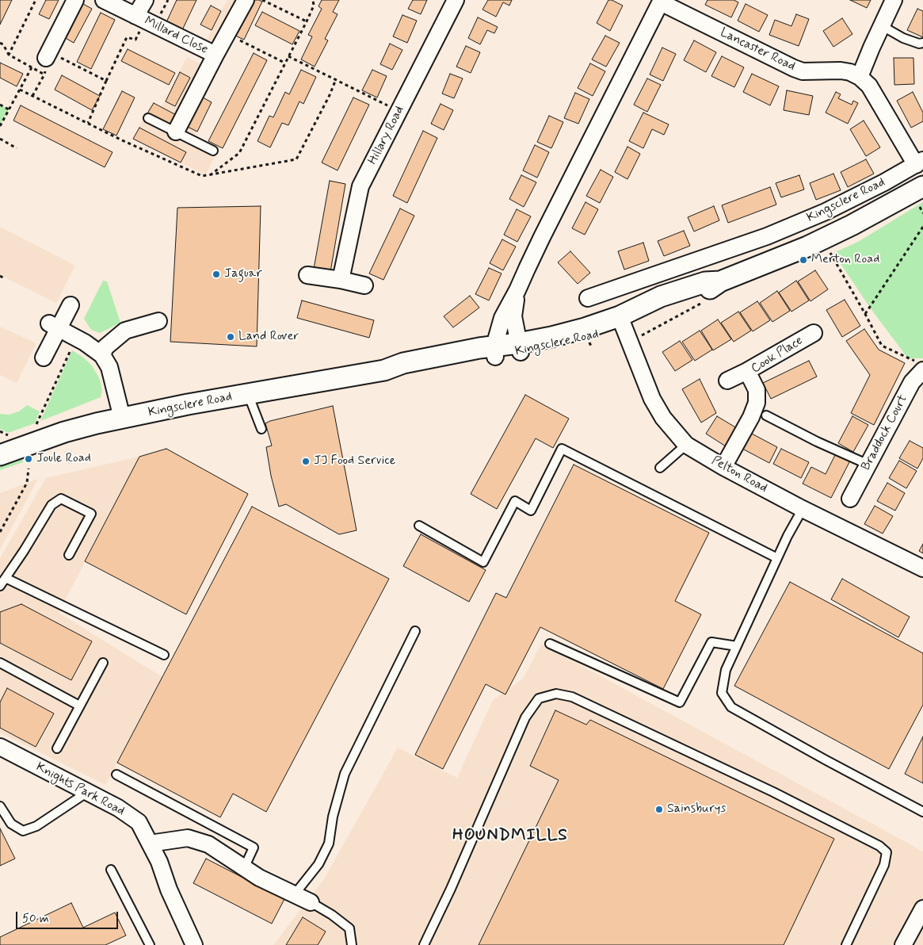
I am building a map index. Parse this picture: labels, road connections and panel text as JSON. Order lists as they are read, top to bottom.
{
  "streets": {
    "street": [
      "Millard Close",
      "Lancaster Road",
      "Hillary Road",
      "Kingsclere Road",
      "Cook Place",
      "Braddock Court",
      "Pelton Road",
      "Knights Park Road"
    ]
  },
  "crossings": [
    ["Lancaster Road", "Kingsclere Road"],
    ["Kingsclere Road", "Pelton Road"],
    ["Cook Place", "Pelton Road"]
  ],
  "districts": ["HOUNDMILLS"],
  "places": [
    "Merton Road",
    "Jaguar",
    "Land Rover",
    "Joule Road",
    "JJ Food Service",
    "Sainsburys"
  ],
  "scale_bar": "50 m"
}
